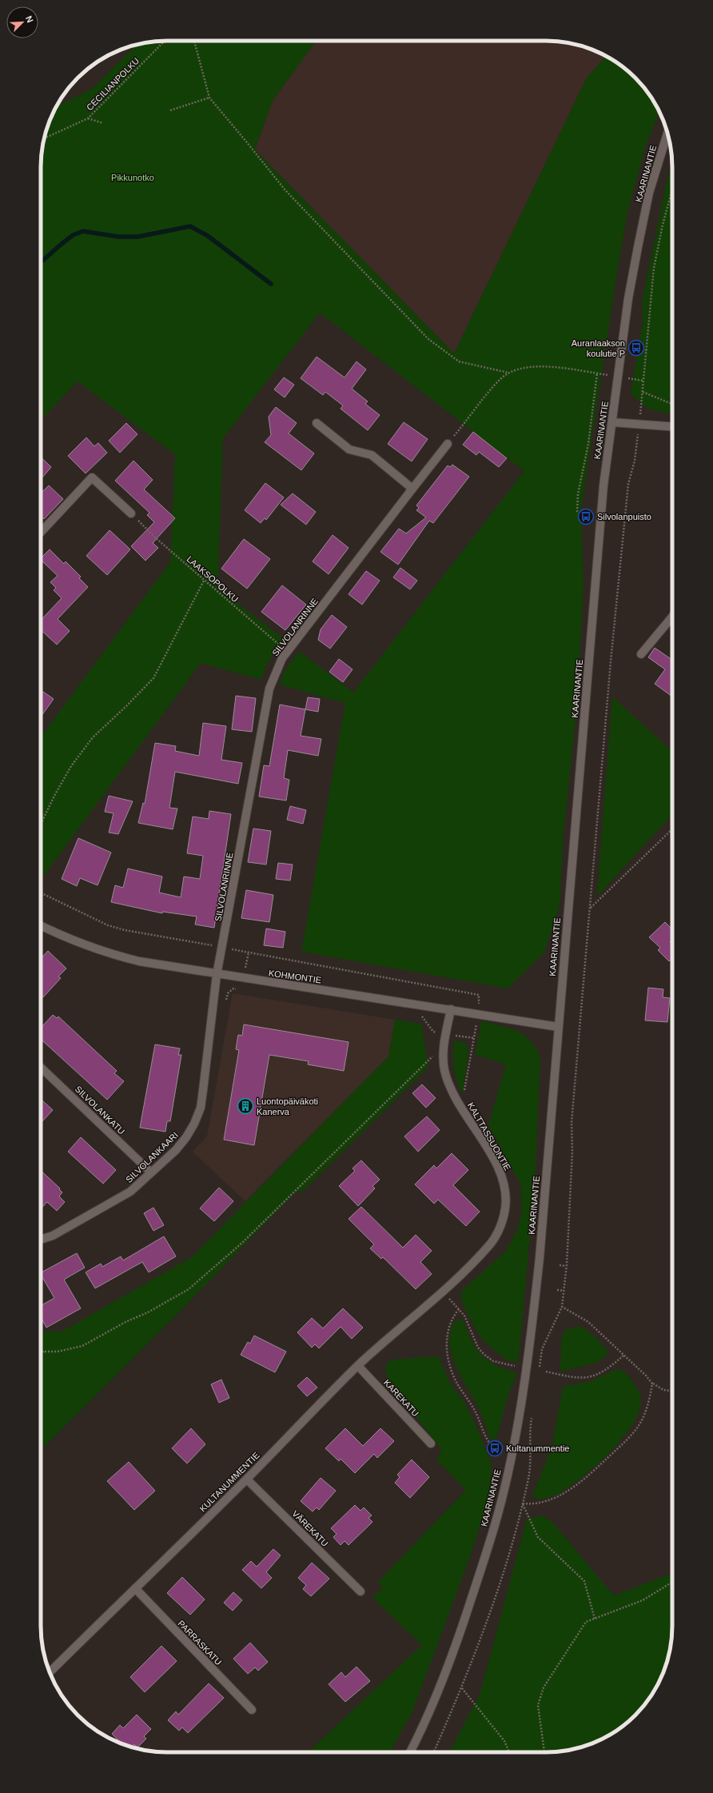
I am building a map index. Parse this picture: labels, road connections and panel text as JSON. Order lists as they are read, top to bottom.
{
  "streets": {
    "street": [
      "KAARINANTIE",
      "SILVOLANRINNE",
      "KOHMONTIE",
      "SILVOLANKATU",
      "KALTTASSUONTIE",
      "SILVOLANKAARI",
      "KAREKATU",
      "KULTANUMMENTIE",
      "VÄREKATU",
      "PARRASKATU"
    ],
    "path": ["CECILIANPOLKU", "LAAKSOPOLKU"]
  },
  "crossings": [
    ["KAARINANTIE", "KOHMONTIE"],
    ["LAAKSOPOLKU", "SILVOLANRINNE"],
    ["SILVOLANRINNE", "KOHMONTIE"],
    ["SILVOLANRINNE", "SILVOLANKAARI"],
    ["KOHMONTIE", "KALTTASSUONTIE"],
    ["KOHMONTIE", "SILVOLANKAARI"],
    ["SILVOLANKATU", "SILVOLANKAARI"],
    ["KALTTASSUONTIE", "KULTANUMMENTIE"],
    ["KAREKATU", "KULTANUMMENTIE"],
    ["KULTANUMMENTIE", "VÄREKATU"],
    ["KULTANUMMENTIE", "PARRASKATU"]
  ],
  "parks": ["Pikkunotko"],
  "places": {
    "bus stop": ["Auranlaakson koulutie P", "Silvolanpuisto", "Kultanummentie"],
    "building": ["Luontopäiväkoti Kanerva"]
  },
  "north": "top right"
}
